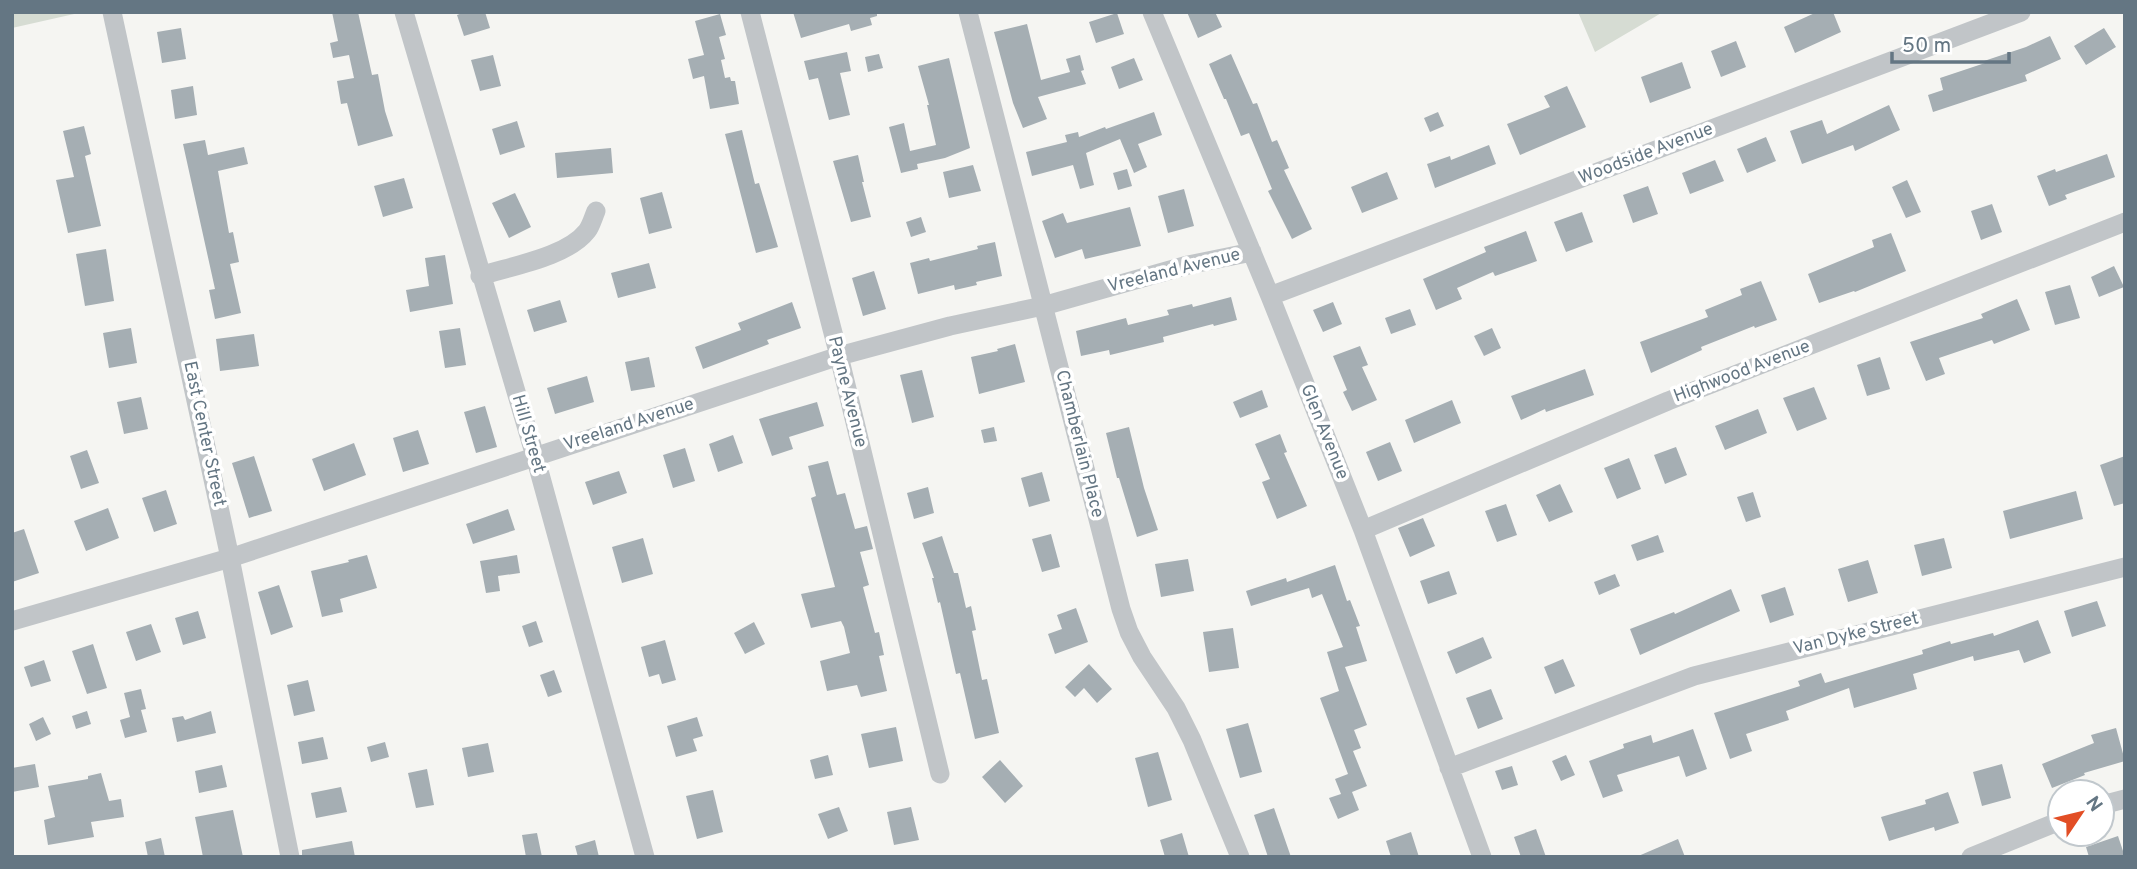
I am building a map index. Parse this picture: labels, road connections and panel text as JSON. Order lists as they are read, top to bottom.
{
  "streets": {
    "street": [
      "Woodside Avenue",
      "Vreeland Avenue",
      "Highwood Avenue",
      "Payne Avenue",
      "Glen Avenue",
      "East Center Street",
      "Hill Street",
      "Chamberlain Place",
      "Van Dyke Street"
    ]
  },
  "crossings": [
    ["Woodside Avenue", "Glen Avenue"],
    ["Vreeland Avenue", "Payne Avenue"],
    ["Vreeland Avenue", "Glen Avenue"],
    ["Vreeland Avenue", "East Center Street"],
    ["Vreeland Avenue", "Hill Street"],
    ["Vreeland Avenue", "Chamberlain Place"],
    ["Highwood Avenue", "Glen Avenue"],
    ["Glen Avenue", "Van Dyke Street"]
  ],
  "scale_bar": "50 m",
  "north": "top right"
}
